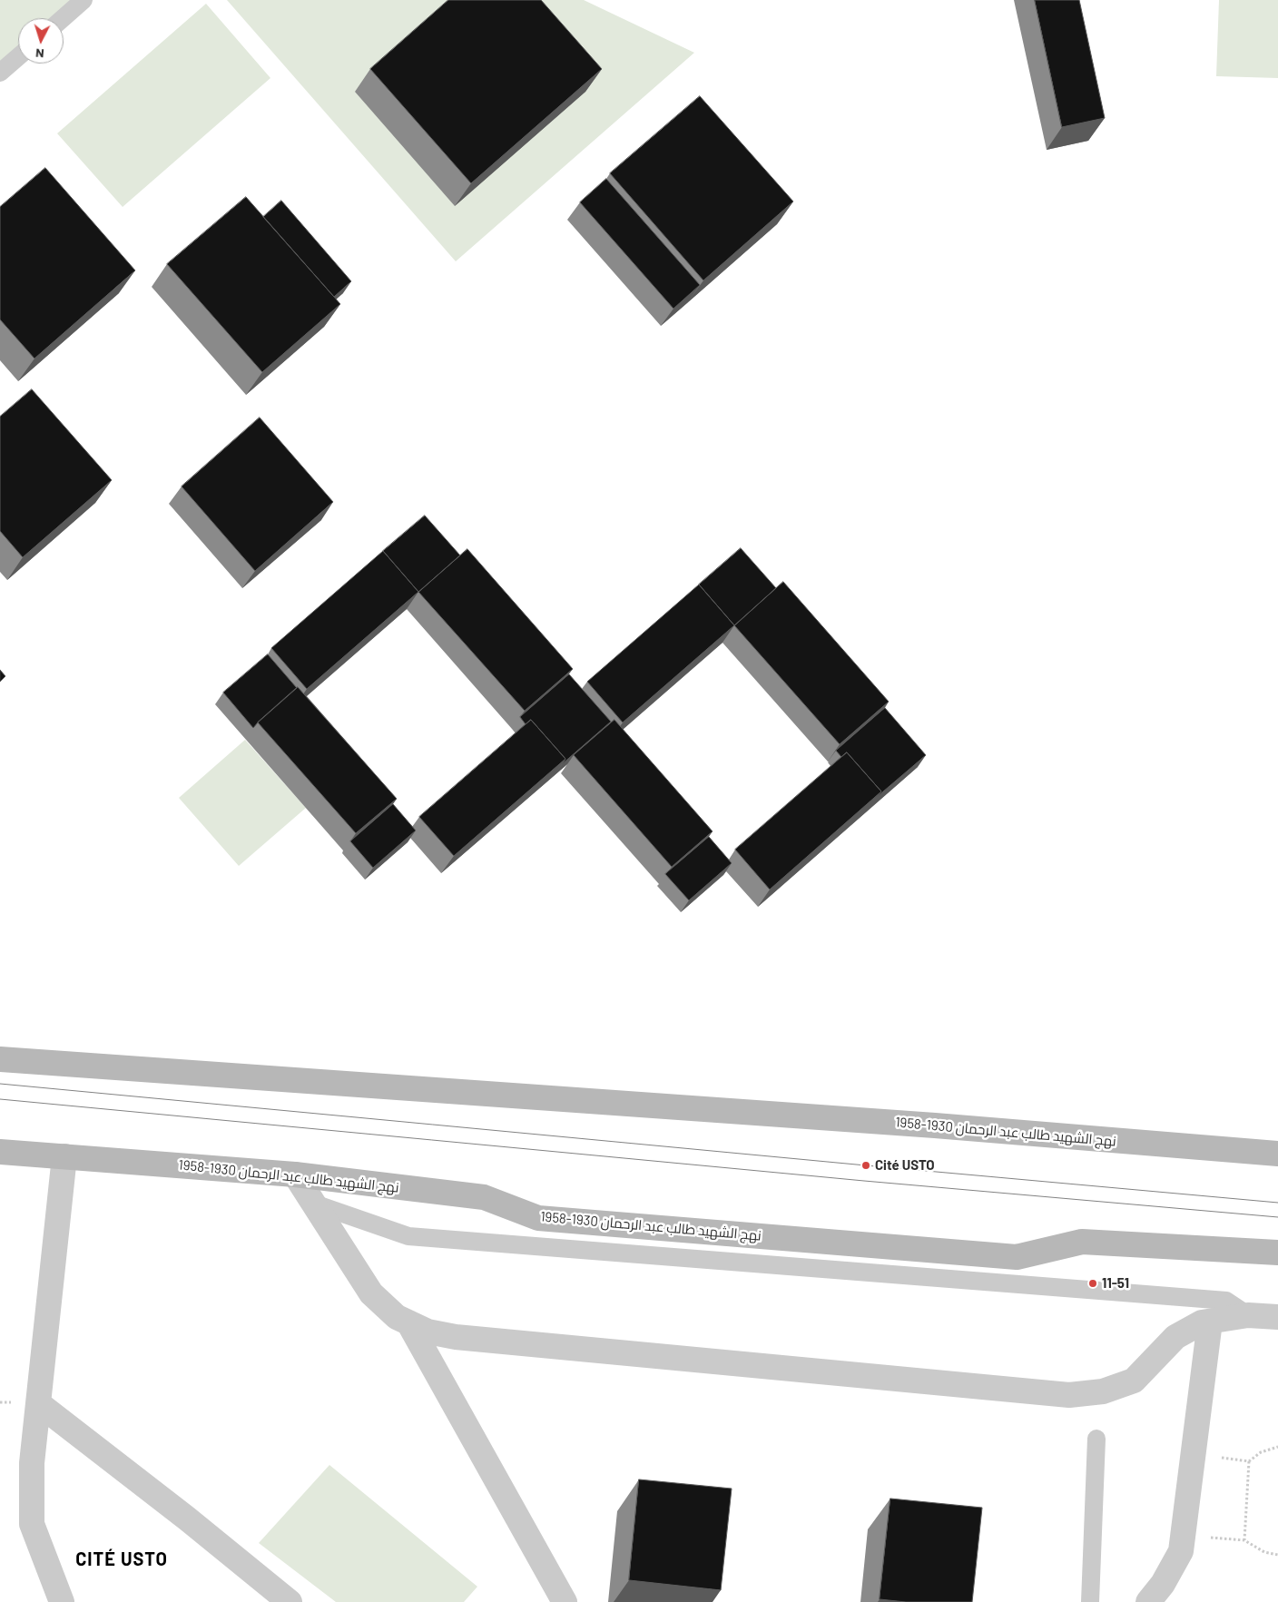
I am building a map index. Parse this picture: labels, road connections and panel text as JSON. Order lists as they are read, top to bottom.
{
  "streets": {
    "main road": ["نهج الشهيد طالب عبد الرحمان 1930-1958"]
  },
  "districts": ["CITÉ USTO"],
  "places": ["Cité USTO", "11-51"],
  "north": "bottom"
}
